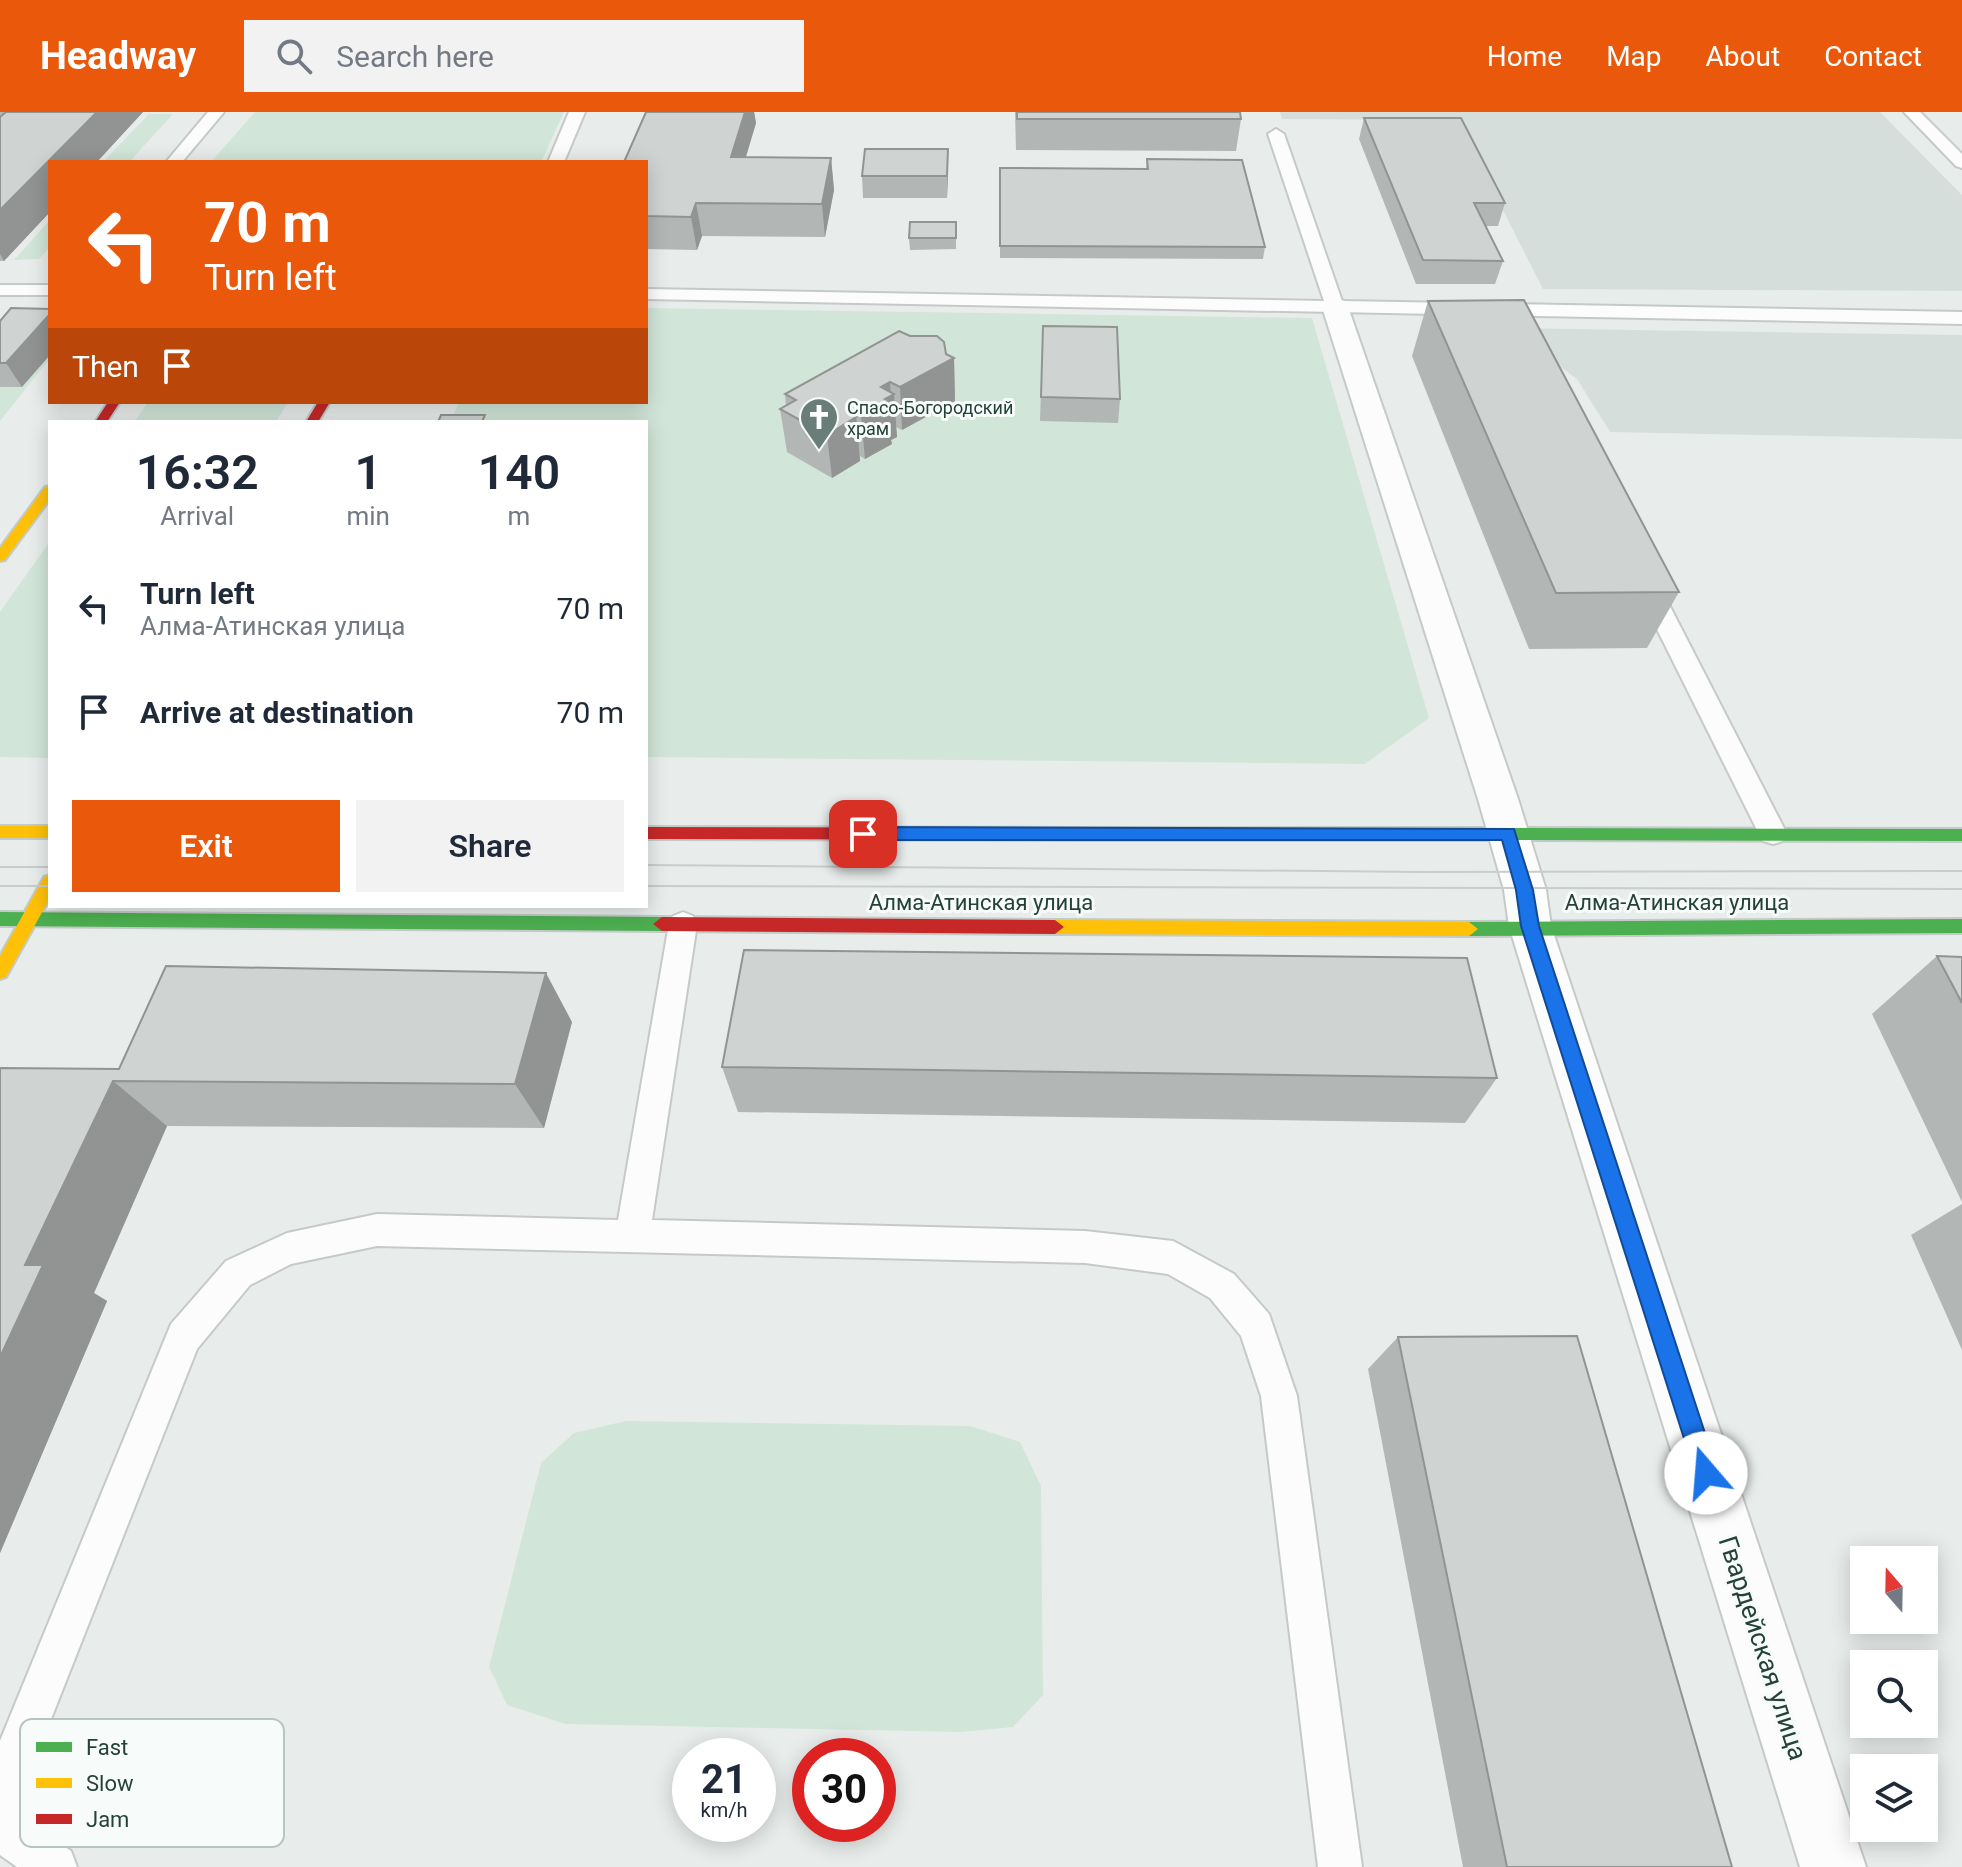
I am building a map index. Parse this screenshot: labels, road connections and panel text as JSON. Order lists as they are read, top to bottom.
{
  "streets": {
    "street": ["Алма-Атинская улица", "Гвардейская улица"]
  },
  "crossings": [
    ["Алма-Атинская улица", "Гвардейская улица"]
  ],
  "places": {
    "church": ["Спасо-Богородский храм"]
  },
  "legend": ["Fast", "Slow", "Jam"],
  "north": "top",
  "page": {
    "header": "Headway",
    "search": "Search here",
    "nav": [
      "Home",
      "Map",
      "About",
      "Contact"
    ],
    "turn": ["70 m", "Turn left"],
    "then": "Then",
    "eta": [
      "16:32",
      "Arrival",
      "1",
      "min",
      "140",
      "m"
    ],
    "list": [
      {
        "name": "Turn left",
        "note": "Алма-Атинская улица",
        "value": "70 m"
      },
      {
        "name": "Arrive at destination",
        "value": "70 m"
      }
    ],
    "buttons": ["Exit", "Share"],
    "speed": "21 km/h",
    "limit": "30"
  }
}
